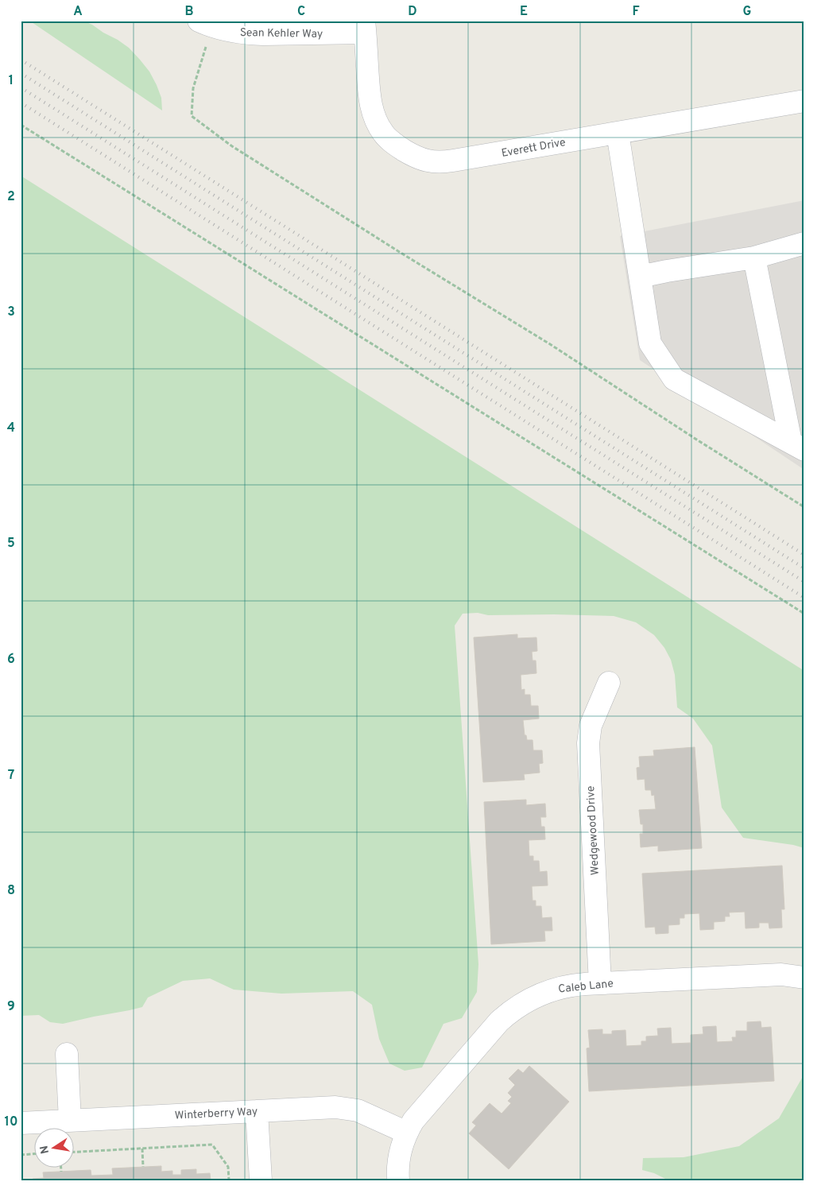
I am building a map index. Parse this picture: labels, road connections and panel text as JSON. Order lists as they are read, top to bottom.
{
  "streets": {
    "street": [
      "Sean Kehler Way",
      "Everett Drive",
      "Wedgewood Drive",
      "Caleb Lane",
      "Winterberry Way"
    ]
  },
  "crossings": [
    ["Sean Kehler Way", "Everett Drive"],
    ["Wedgewood Drive", "Caleb Lane"],
    ["Caleb Lane", "Winterberry Way"]
  ],
  "north": "left",
  "grid": {
    "columns": [
      "A",
      "B",
      "C",
      "D",
      "E",
      "F",
      "G"
    ],
    "rows": [
      "1",
      "2",
      "3",
      "4",
      "5",
      "6",
      "7",
      "8",
      "9",
      "10"
    ]
  }
}
